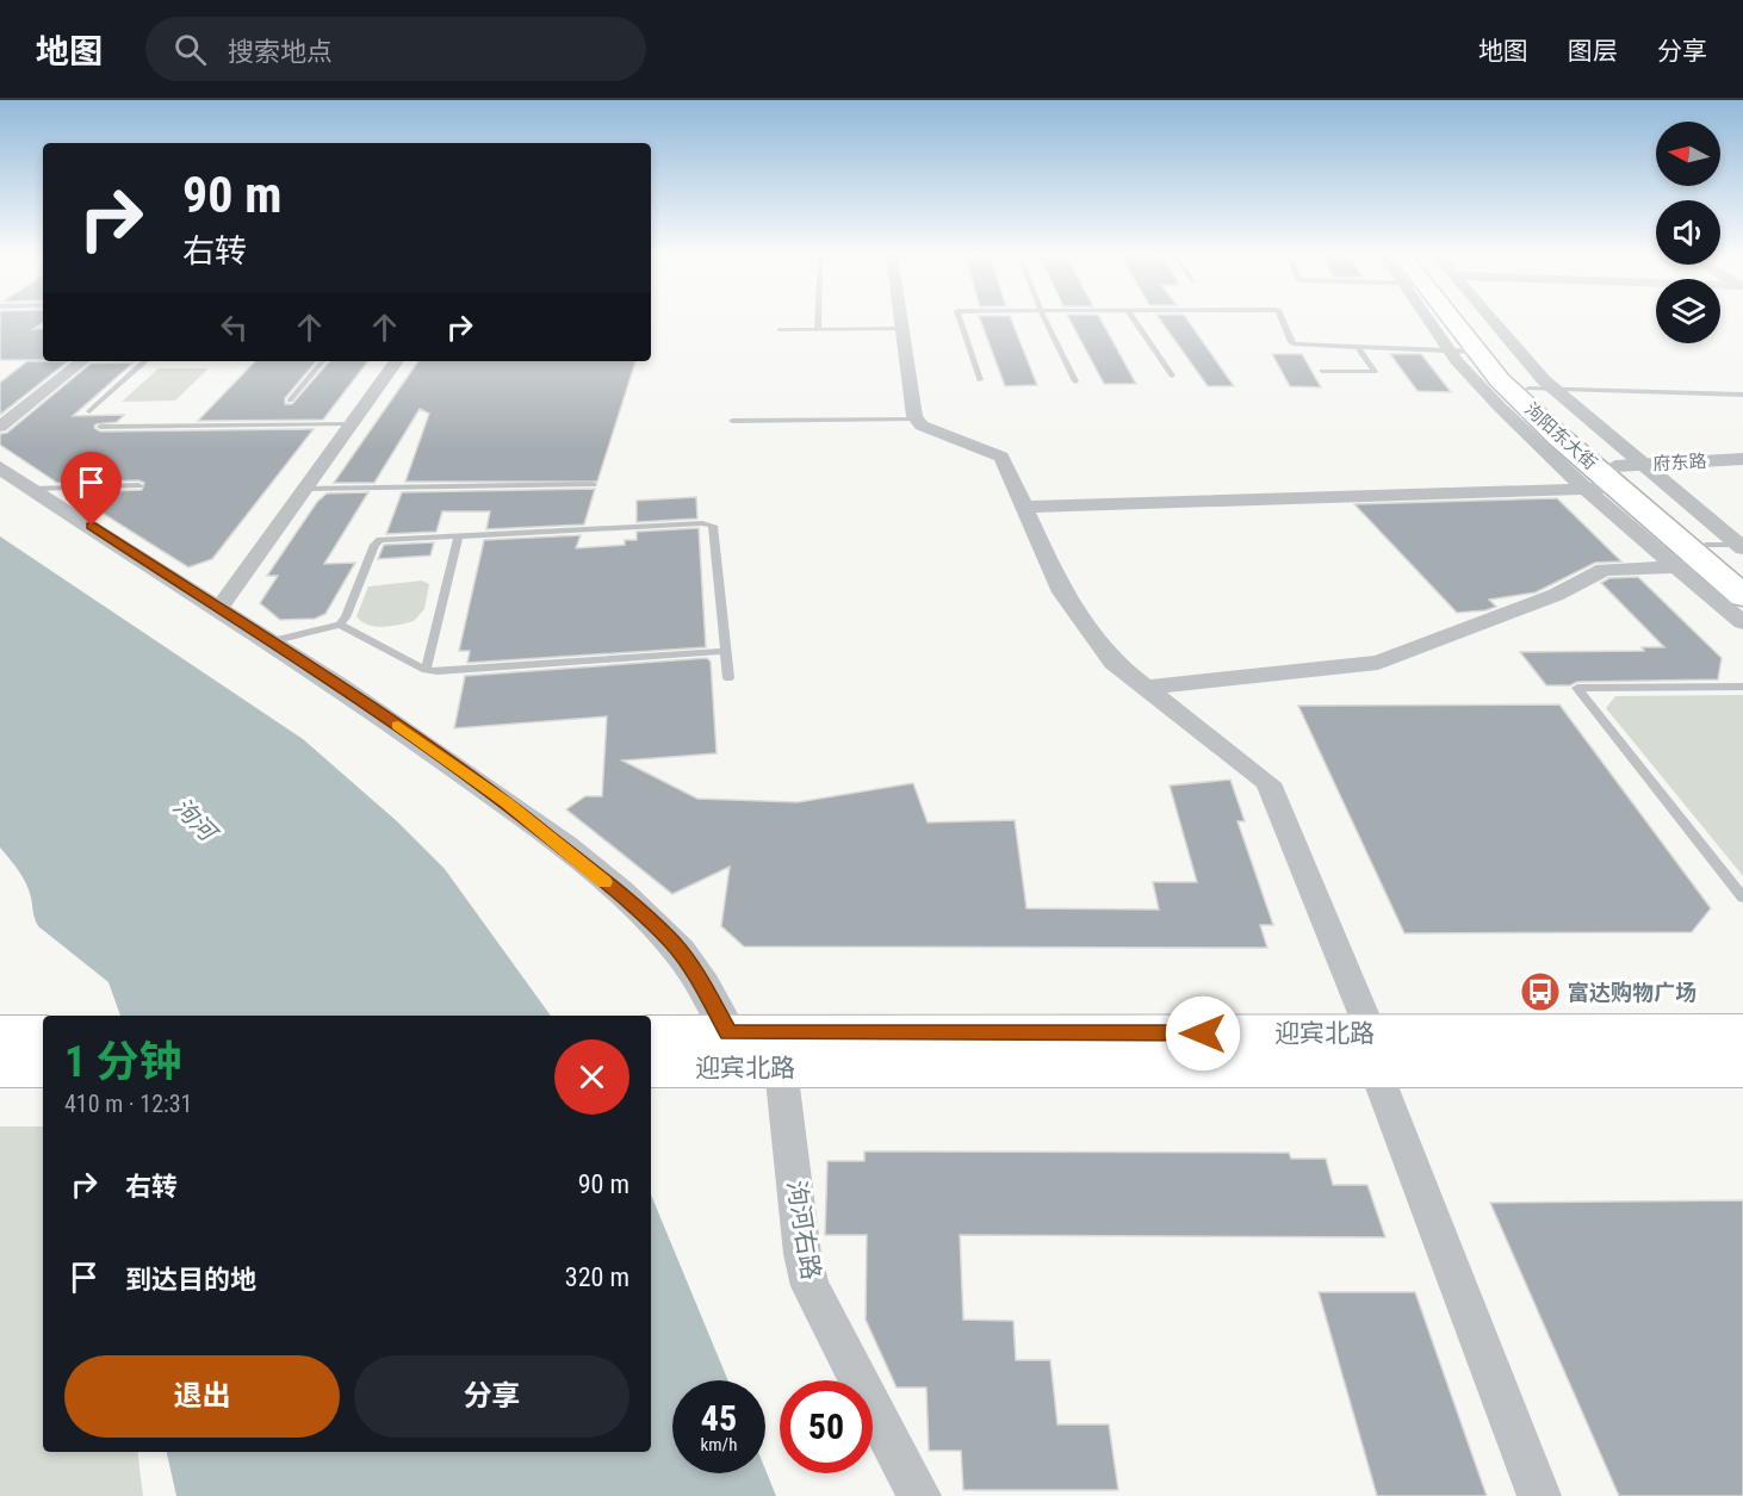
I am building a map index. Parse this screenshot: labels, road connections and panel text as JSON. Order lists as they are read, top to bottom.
{
  "streets": {
    "highway": ["泃阳东大街"],
    "main road": ["迎宾北路"],
    "street": ["府东路", "泃河右路"]
  },
  "crossings": [
    ["泃阳东大街", "府东路"],
    ["迎宾北路", "泃河右路"]
  ],
  "water": ["泃河"],
  "places": {
    "bus stop": ["富达购物广场"]
  },
  "north": "left",
  "page": {
    "header": "地图",
    "search": "搜索地点",
    "nav": ["地图", "图层", "分享"],
    "turn": ["90 m", "右转"],
    "heading": ["1 分钟", "410 m · 12:31"],
    "list": [
      {
        "name": "右转",
        "value": "90 m"
      },
      {
        "name": "到达目的地",
        "value": "320 m"
      }
    ],
    "buttons": ["退出", "分享"],
    "speed": "45 km/h",
    "limit": "50"
  }
}
